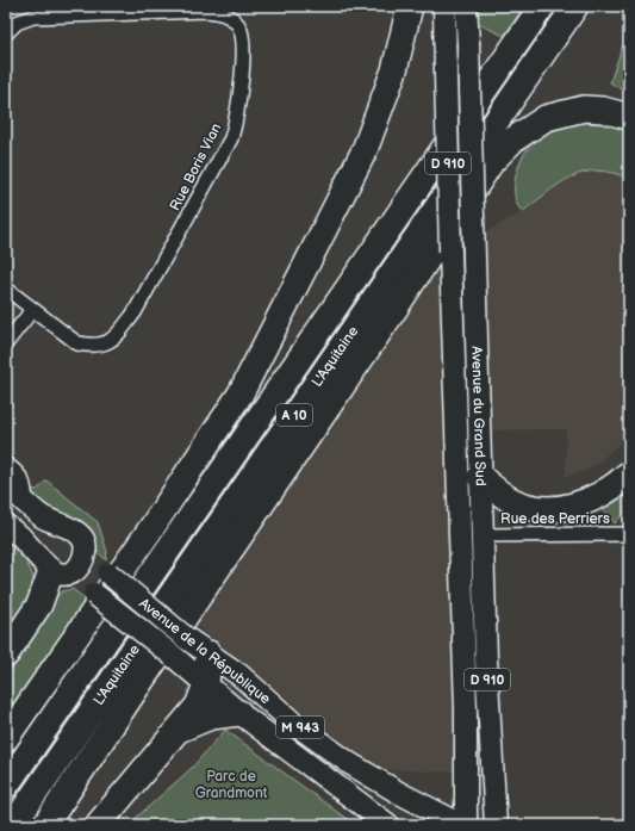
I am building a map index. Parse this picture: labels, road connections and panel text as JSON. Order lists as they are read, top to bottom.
{
  "streets": {
    "highway": ["L'Aquitaine", "A 10"],
    "main road": [
      "D 910",
      "Avenue du Grand Sud",
      "Avenue de la République",
      "M 943"
    ],
    "street": ["Rue Boris Vian", "Rue des Perriers"]
  },
  "crossings": [
    ["D 910", "Avenue du Grand Sud"],
    ["Avenue du Grand Sud", "Rue des Perriers"]
  ],
  "parks": ["Parc de Grandmont"]
}
